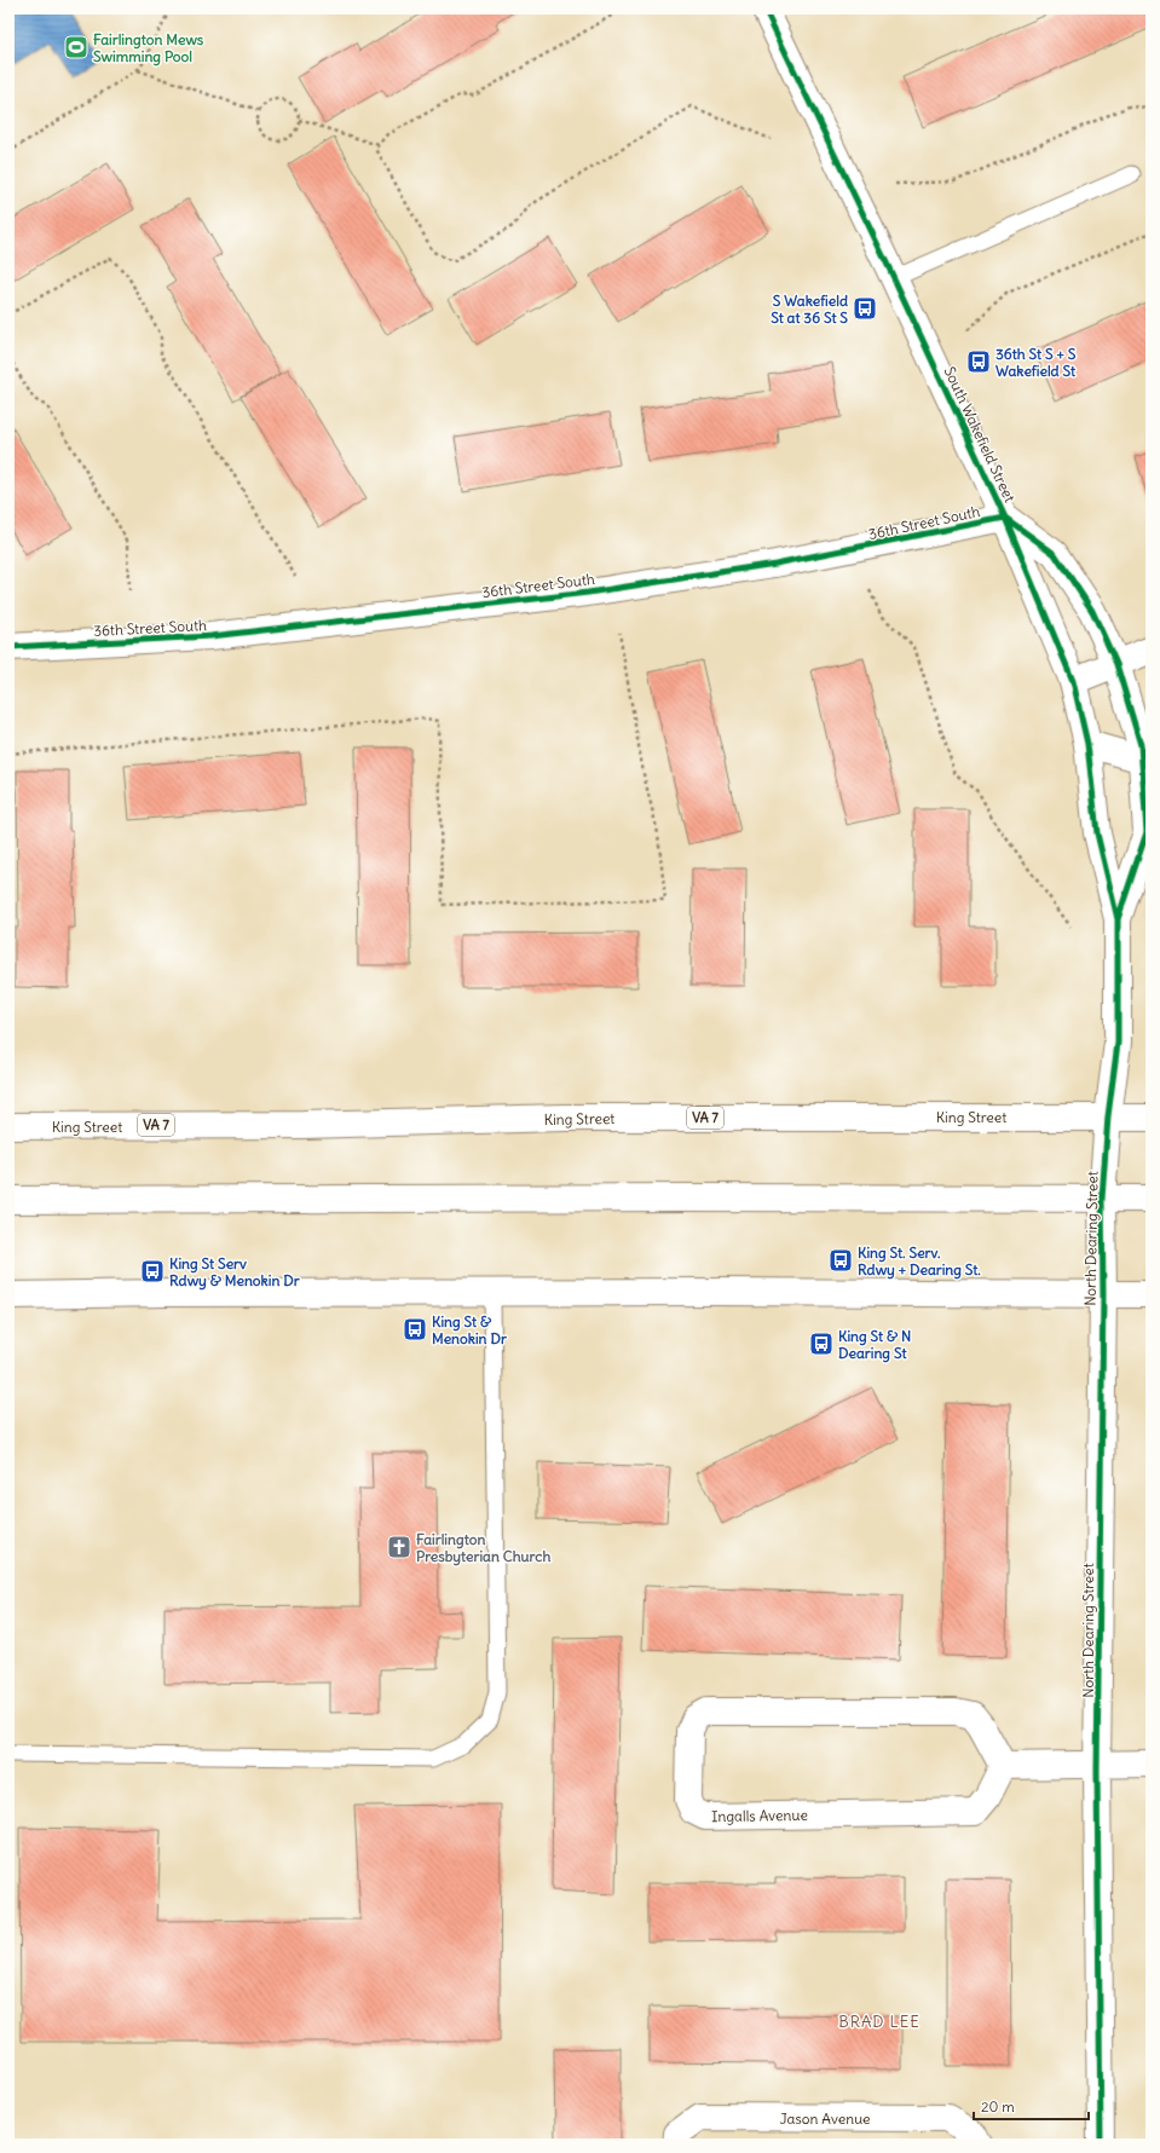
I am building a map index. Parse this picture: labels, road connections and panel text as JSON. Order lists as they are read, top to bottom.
{
  "streets": {
    "street": [
      "South Wakefield Street",
      "36th Street South",
      "King Street",
      "VA 7",
      "North Dearing Street",
      "Ingalls Avenue",
      "Jason Avenue"
    ]
  },
  "crossings": [
    ["South Wakefield Street", "36th Street South"],
    ["South Wakefield Street", "King Street"],
    ["South Wakefield Street", "North Dearing Street"],
    ["King Street", "North Dearing Street"]
  ],
  "districts": ["BRAD LEE"],
  "places": {
    "sports": ["Fairlington Mews Swimming Pool"],
    "bus stop": [
      "S Wakefield St at 36 St S",
      "36th St S + S Wakefield St",
      "King St. Serv. Rdwy + Dearing St.",
      "King St Serv Rdwy & Menokin Dr",
      "King St & Menokin Dr",
      "King St & N Dearing St"
    ],
    "church": ["Fairlington Presbyterian Church"]
  },
  "scale_bar": "20 m"
}
